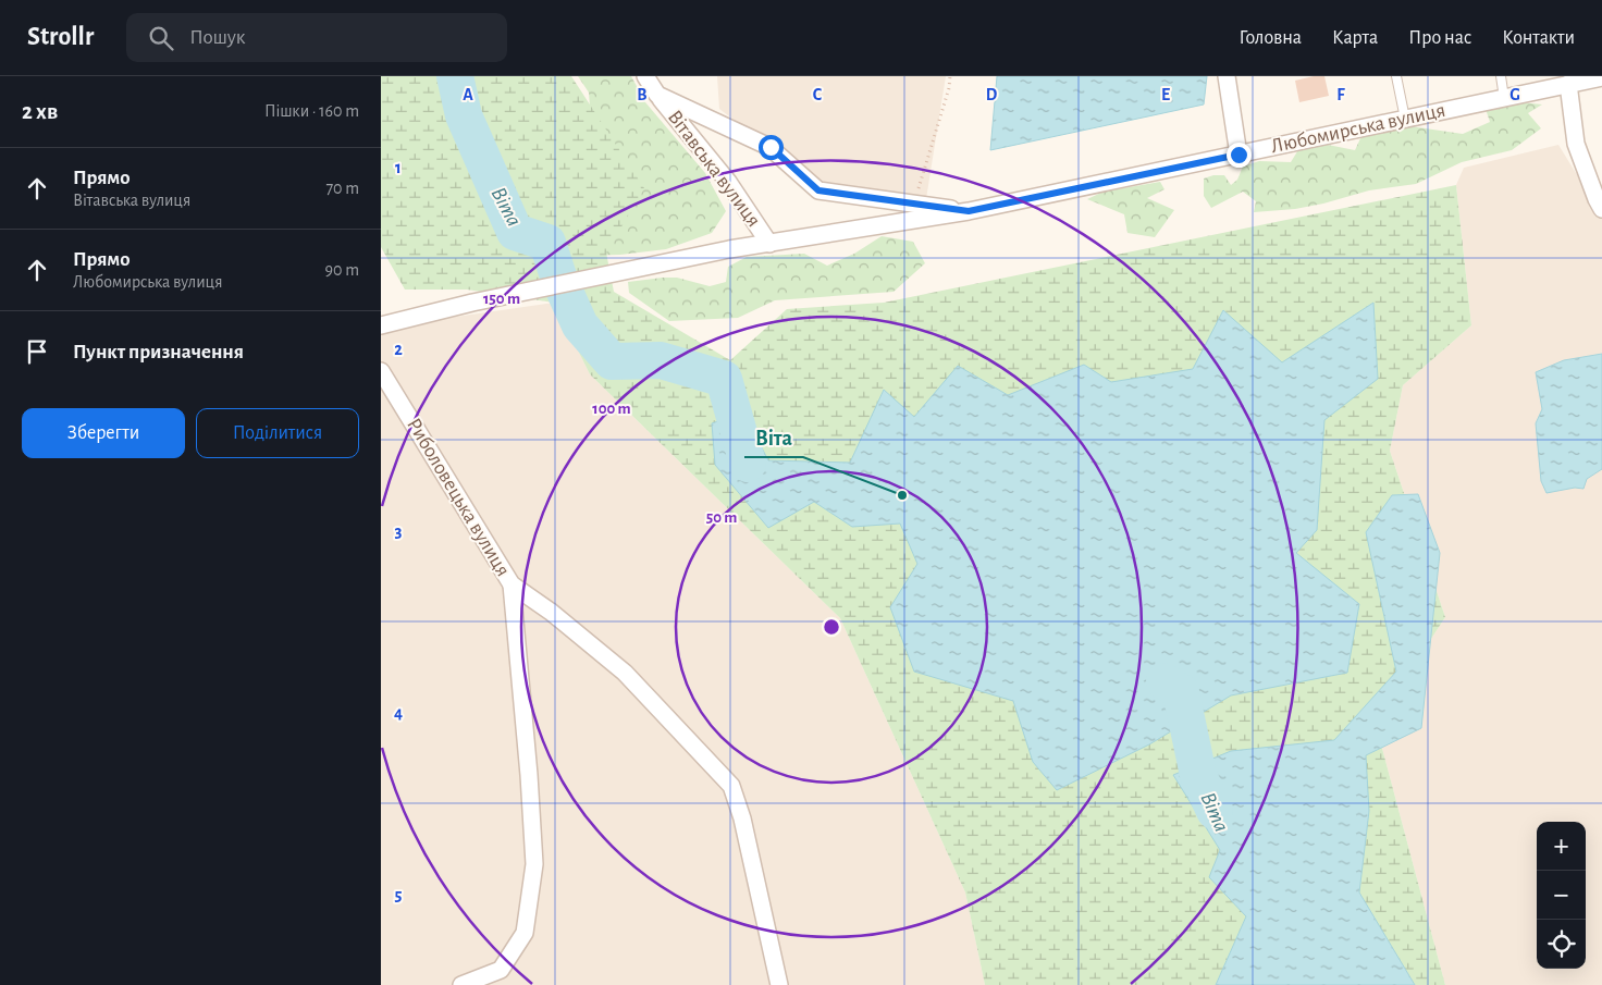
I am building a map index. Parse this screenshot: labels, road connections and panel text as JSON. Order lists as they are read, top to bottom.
{
  "streets": {
    "street": ["Любомирська вулиця", "Вітавська вулиця", "Риболовецька вулиця"]
  },
  "crossings": [
    ["Любомирська вулиця", "Вітавська вулиця"]
  ],
  "water": ["Віта"],
  "places": ["Віта"],
  "page": {
    "header": "Strollr",
    "search": "Пошук",
    "nav": [
      "Головна",
      "Карта",
      "Про нас",
      "Контакти"
    ],
    "heading": ["2 хв", "Пішки · 160 m"],
    "list": [
      ["Прямо", "Вітавська вулиця", "70 m"],
      ["Прямо", "Любомирська вулиця", "90 m"],
      "Пункт призначення"
    ],
    "buttons": ["Зберегти", "Поділитися"],
    "map_buttons": ["+", "−"]
  },
  "grid": {
    "columns": [
      "A",
      "B",
      "C",
      "D",
      "E",
      "F",
      "G"
    ],
    "rows": [
      "1",
      "2",
      "3",
      "4",
      "5"
    ]
  },
  "rings": ["150 m", "100 m", "50 m"]
}
